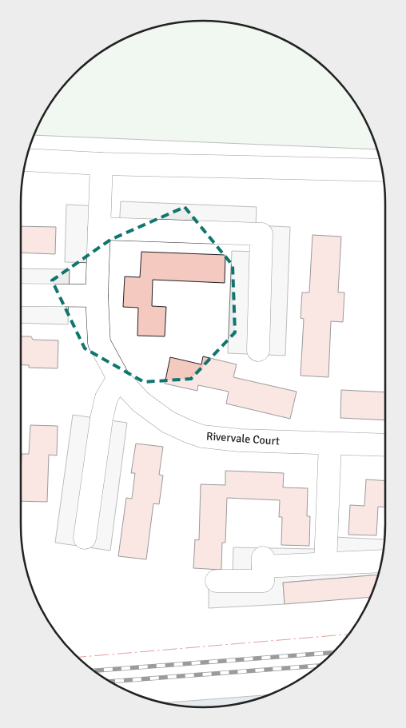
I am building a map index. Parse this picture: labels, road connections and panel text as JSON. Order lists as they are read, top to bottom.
{
  "streets": {
    "street": ["Rivervale Court"]
  }
}
